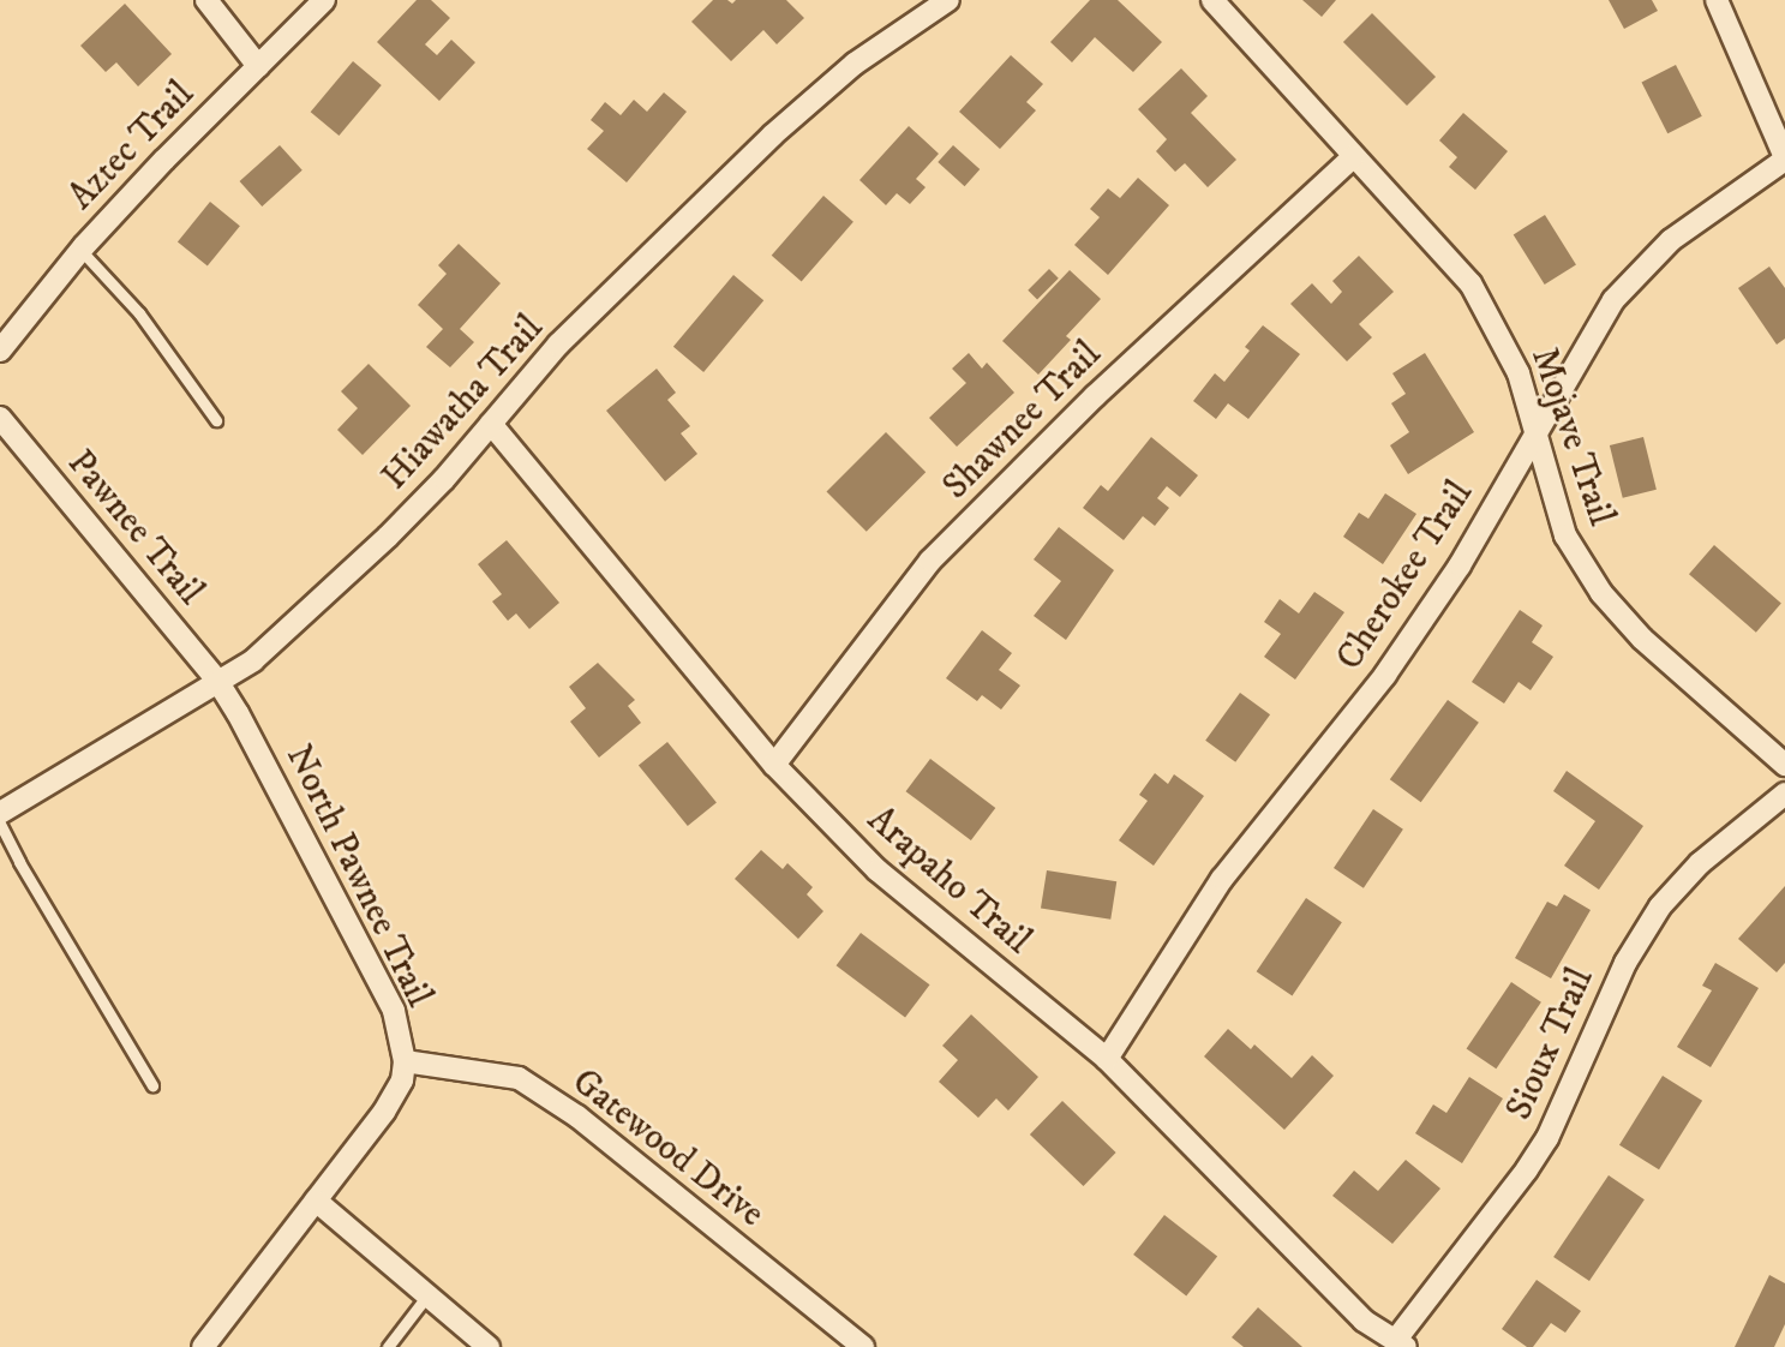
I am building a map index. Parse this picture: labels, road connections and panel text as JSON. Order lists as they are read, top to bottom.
{
  "streets": {
    "street": [
      "Aztec Trail",
      "Hiawatha Trail",
      "Shawnee Trail",
      "Mojave Trail",
      "Pawnee Trail",
      "Cherokee Trail",
      "North Pawnee Trail",
      "Arapaho Trail",
      "Sioux Trail",
      "Gatewood Drive"
    ]
  },
  "crossings": [
    ["Hiawatha Trail", "Pawnee Trail"],
    ["Hiawatha Trail", "North Pawnee Trail"],
    ["Hiawatha Trail", "Arapaho Trail"],
    ["Shawnee Trail", "Mojave Trail"],
    ["Shawnee Trail", "Arapaho Trail"],
    ["Mojave Trail", "Cherokee Trail"],
    ["Pawnee Trail", "North Pawnee Trail"],
    ["Cherokee Trail", "Arapaho Trail"],
    ["North Pawnee Trail", "Gatewood Drive"],
    ["Arapaho Trail", "Sioux Trail"]
  ]
}
